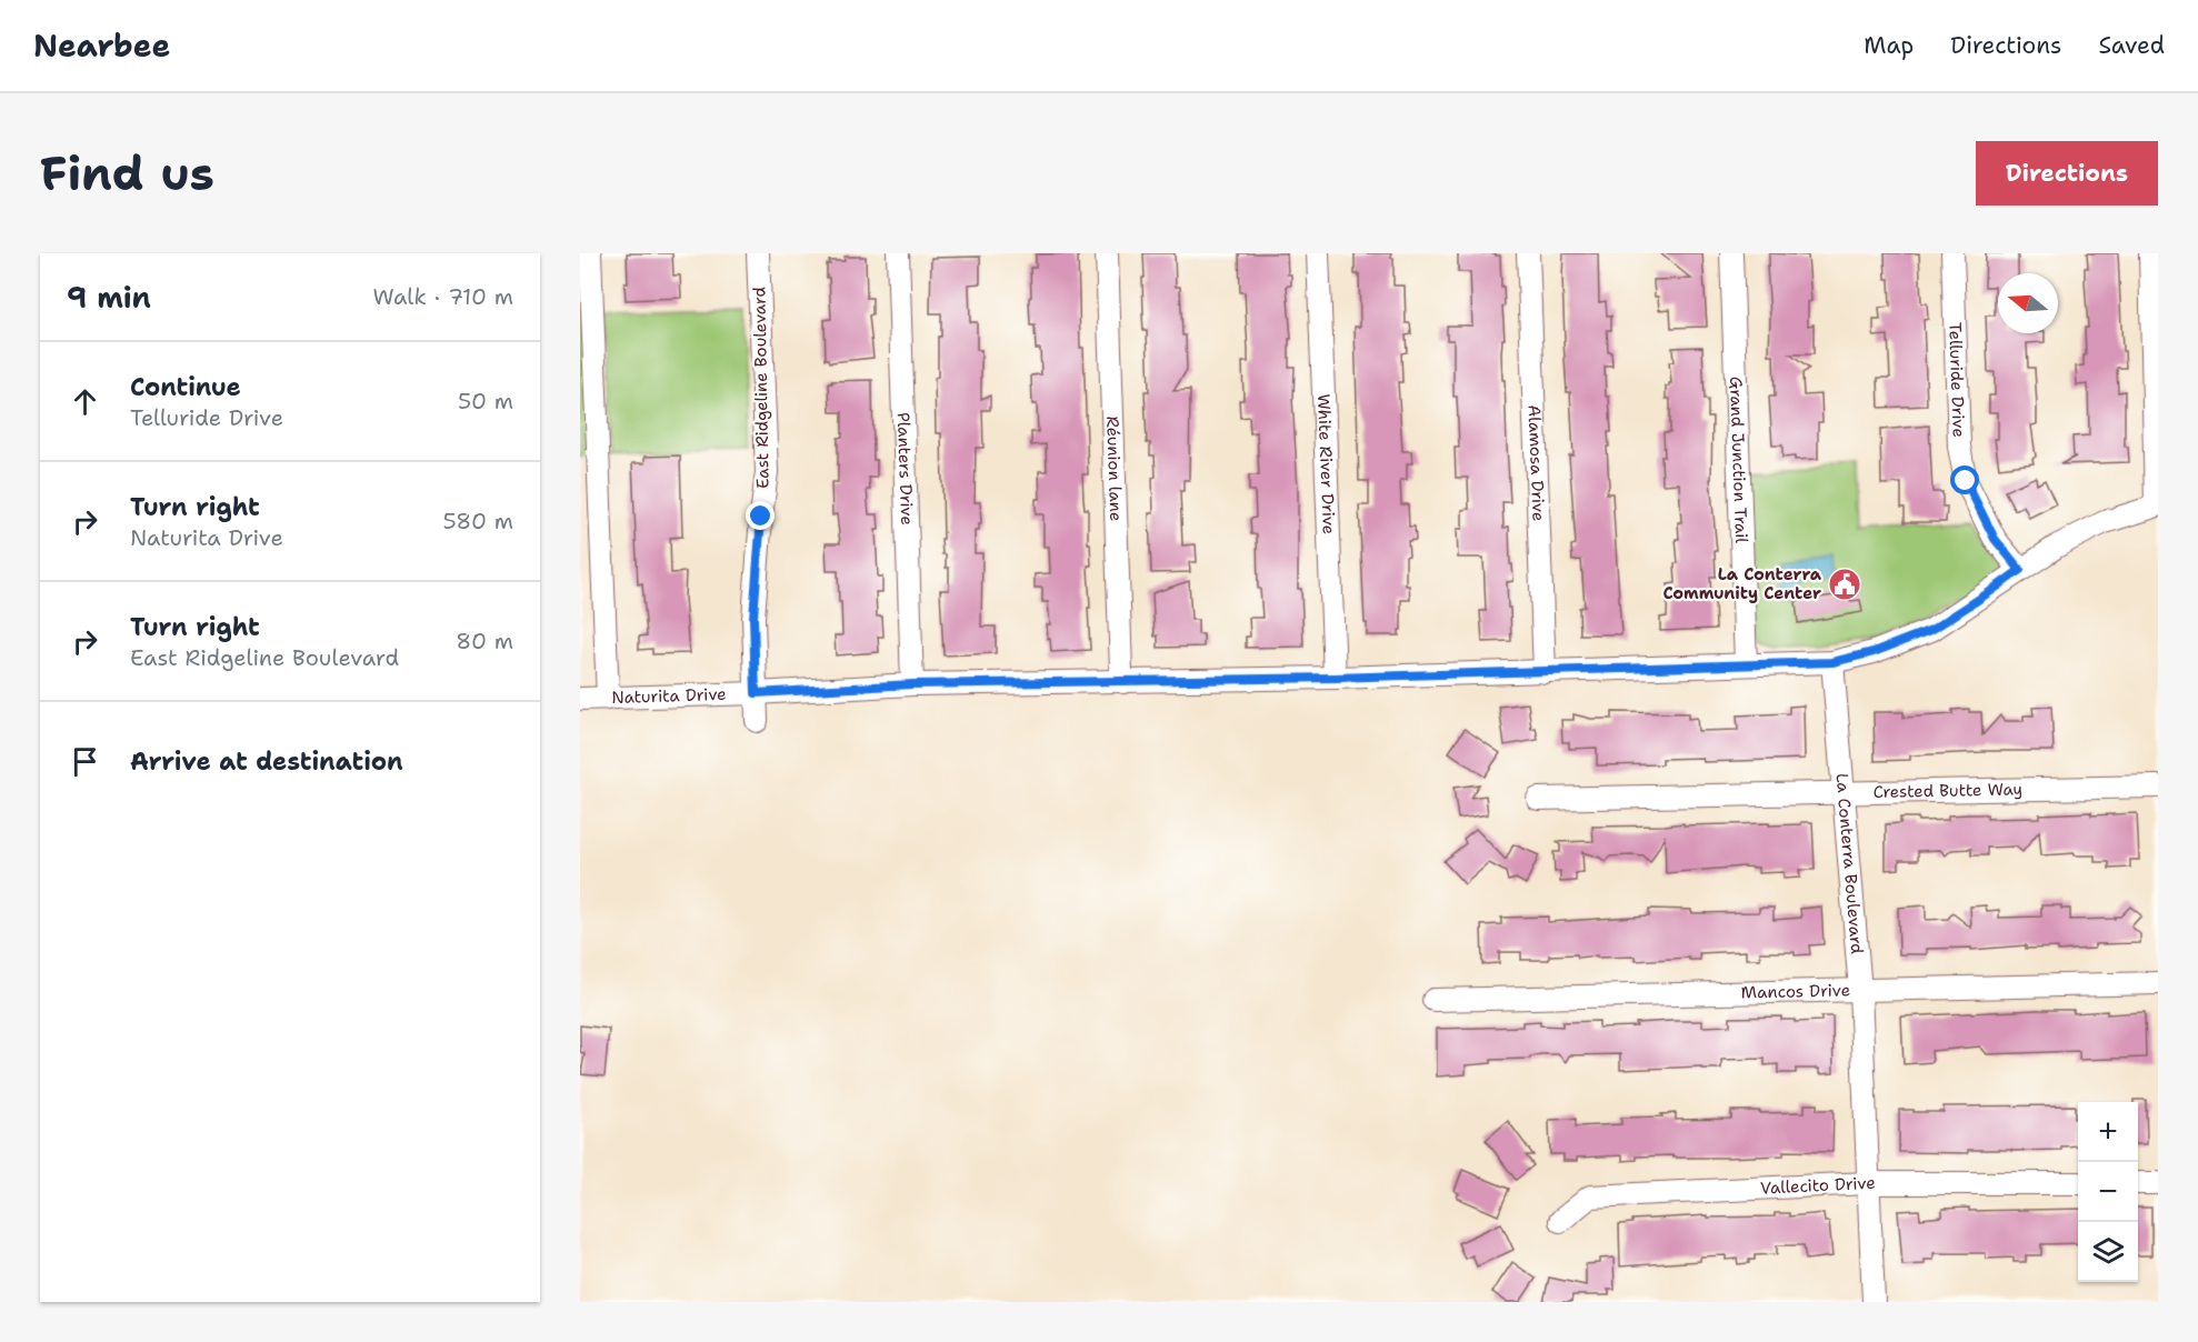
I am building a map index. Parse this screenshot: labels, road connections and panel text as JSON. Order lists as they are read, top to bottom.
{
  "streets": {
    "street": [
      "Telluride Drive",
      "East Ridgeline Boulevard",
      "Grand Junction Trail",
      "Alamosa Drive",
      "White River Drive",
      "Réunion lane",
      "Planters Drive",
      "Naturita Drive",
      "Crested Butte Way",
      "La Conterra Boulevard",
      "Mancos Drive",
      "Vallecito Drive"
    ]
  },
  "crossings": [
    ["Telluride Drive", "Naturita Drive"],
    ["East Ridgeline Boulevard", "Naturita Drive"],
    ["Grand Junction Trail", "Naturita Drive"],
    ["Alamosa Drive", "Naturita Drive"],
    ["White River Drive", "Naturita Drive"],
    ["Réunion lane", "Naturita Drive"],
    ["Planters Drive", "Naturita Drive"],
    ["Naturita Drive", "La Conterra Boulevard"],
    ["Crested Butte Way", "La Conterra Boulevard"],
    ["La Conterra Boulevard", "Mancos Drive"],
    ["La Conterra Boulevard", "Vallecito Drive"]
  ],
  "places": {
    "public building": ["La Conterra Community Center"]
  },
  "north": "left",
  "page": {
    "header": "Nearbee",
    "nav": ["Map", "Directions", "Saved"],
    "buttons": "Directions",
    "title": "Find us",
    "heading": ["9 min", "Walk · 710 m"],
    "list": [
      ["Continue", "Telluride Drive", "50 m"],
      ["Turn right", "Naturita Drive", "580 m"],
      ["Turn right", "East Ridgeline Boulevard", "80 m"],
      "Arrive at destination"
    ],
    "map_buttons": ["+", "−"]
  }
}
